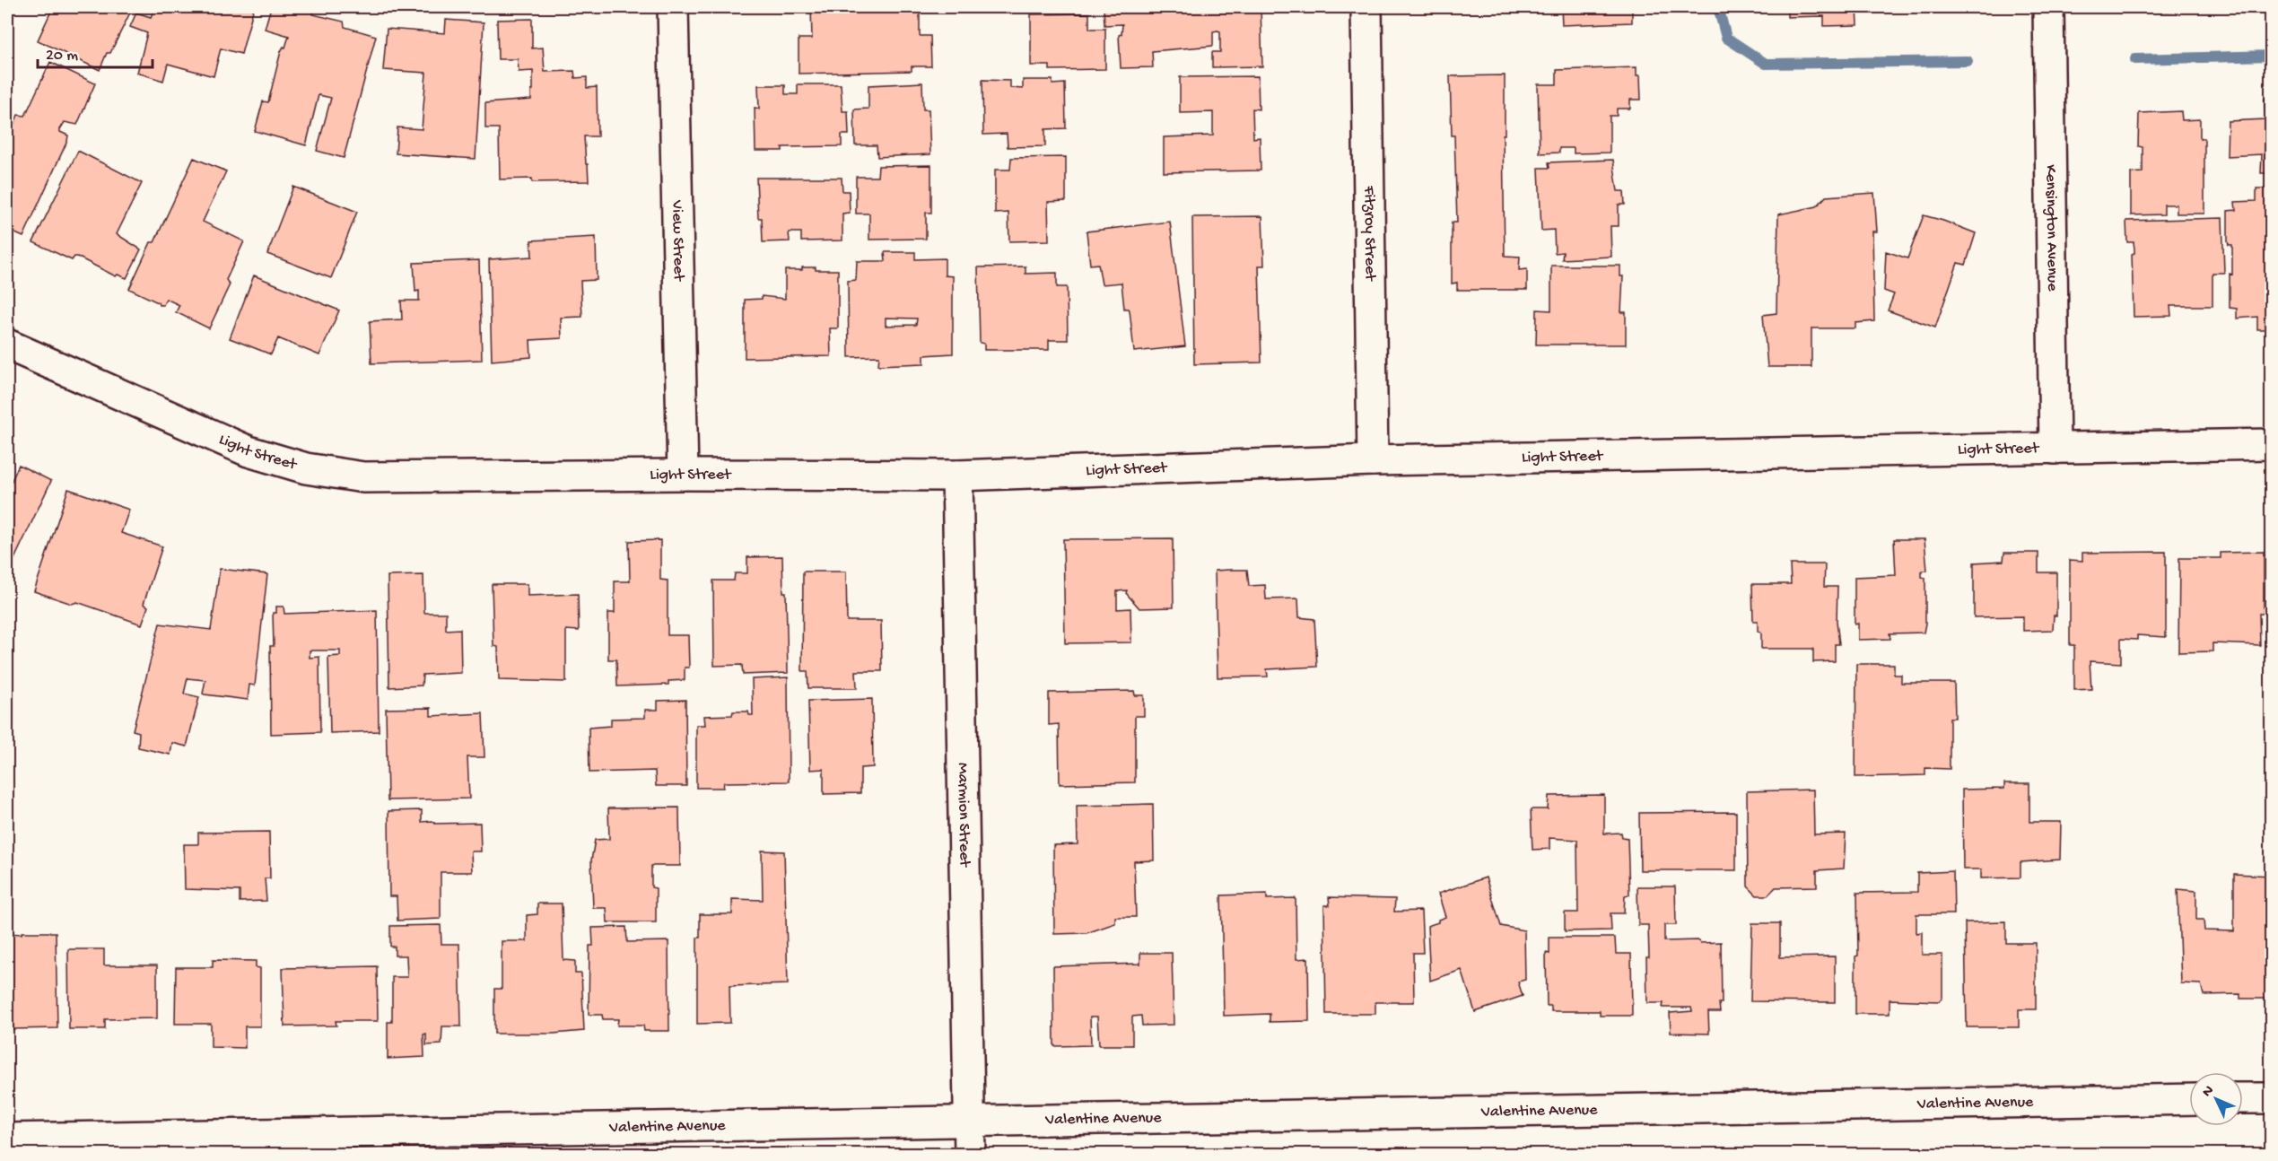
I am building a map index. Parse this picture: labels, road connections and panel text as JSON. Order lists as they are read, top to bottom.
{
  "streets": {
    "street": [
      "Kensington Avenue",
      "Fitzroy Street",
      "View Street",
      "Light Street",
      "Marmion Street",
      "Valentine Avenue"
    ]
  },
  "crossings": [
    ["Kensington Avenue", "Light Street"],
    ["Fitzroy Street", "Light Street"],
    ["View Street", "Light Street"],
    ["Light Street", "Marmion Street"],
    ["Marmion Street", "Valentine Avenue"]
  ],
  "scale_bar": "20 m",
  "north": "top left"
}
